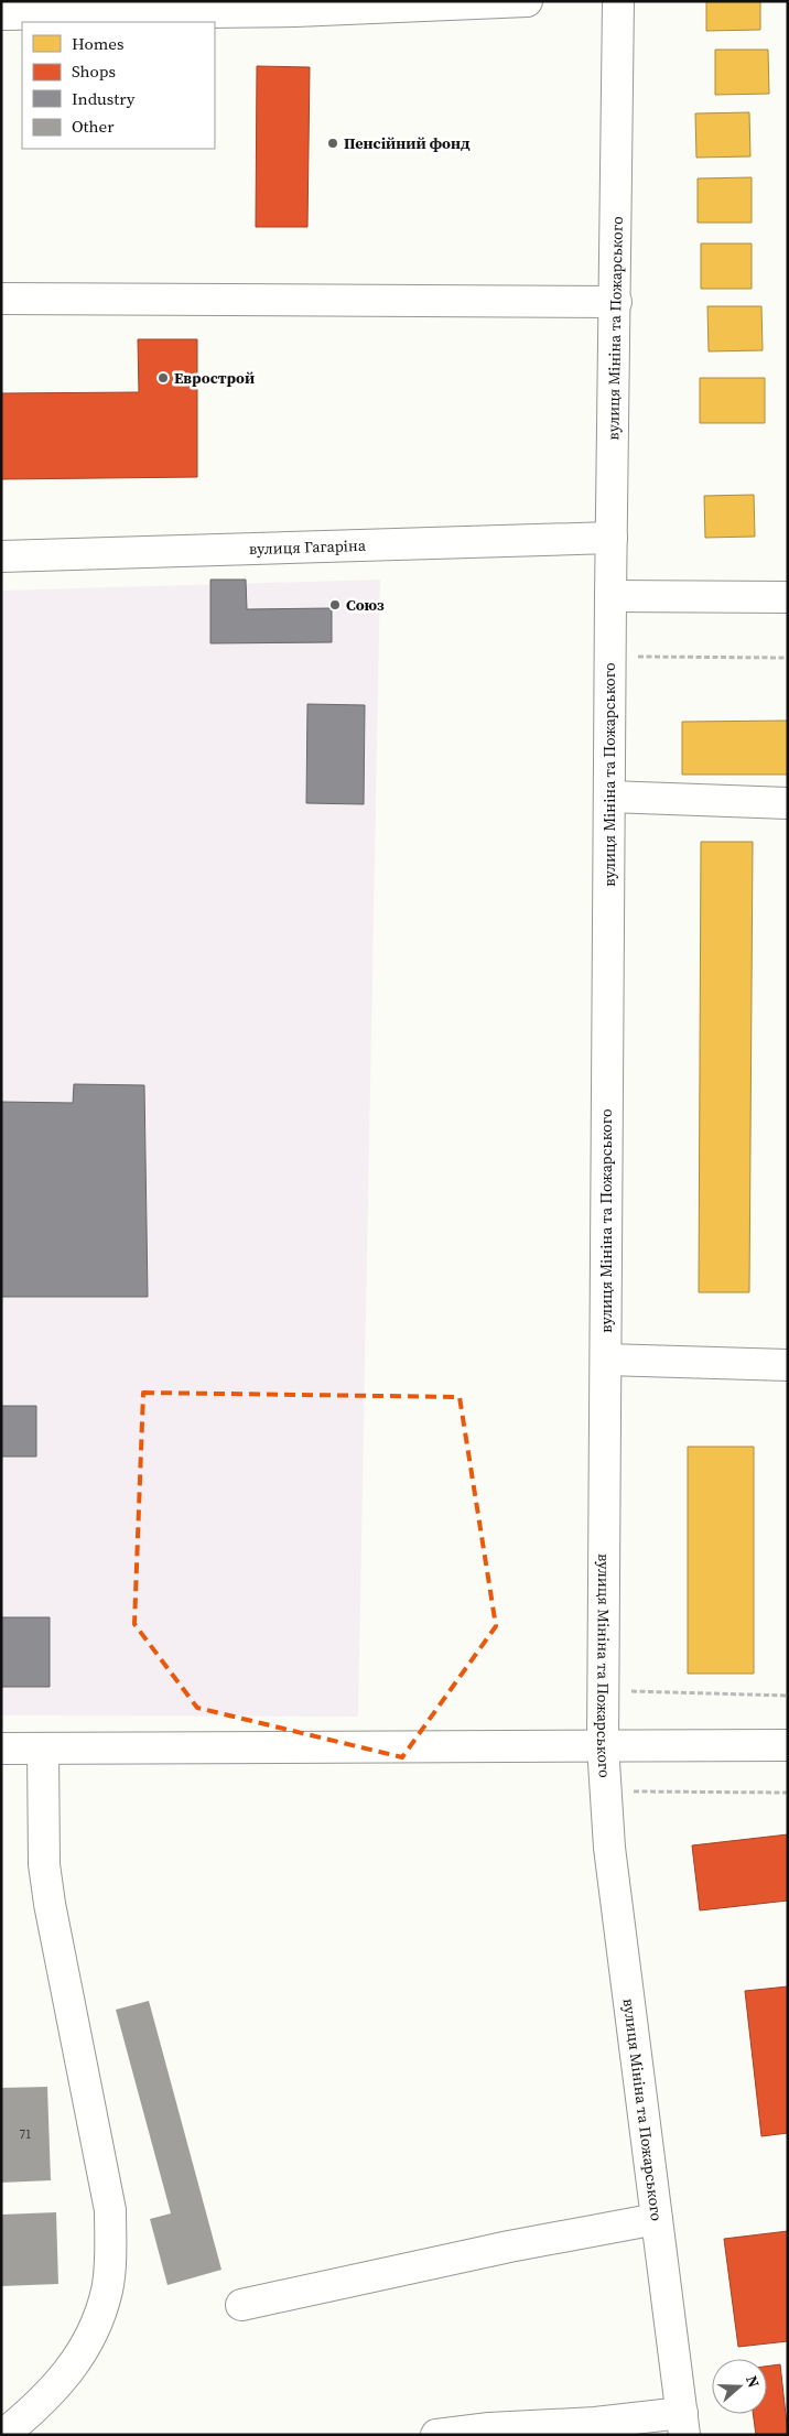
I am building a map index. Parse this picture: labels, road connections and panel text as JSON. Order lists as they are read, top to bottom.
{
  "streets": {
    "street": ["вулиця Мініна та Пожарського", "вулиця Гагаріна"]
  },
  "crossings": [
    ["вулиця Мініна та Пожарського", "вулиця Гагаріна"]
  ],
  "places": ["Пенсійний фонд", "Еврострой", "Союз"],
  "house_numbers": ["71"],
  "legend": [
    "Homes",
    "Shops",
    "Industry",
    "Other"
  ],
  "north": "right"
}
